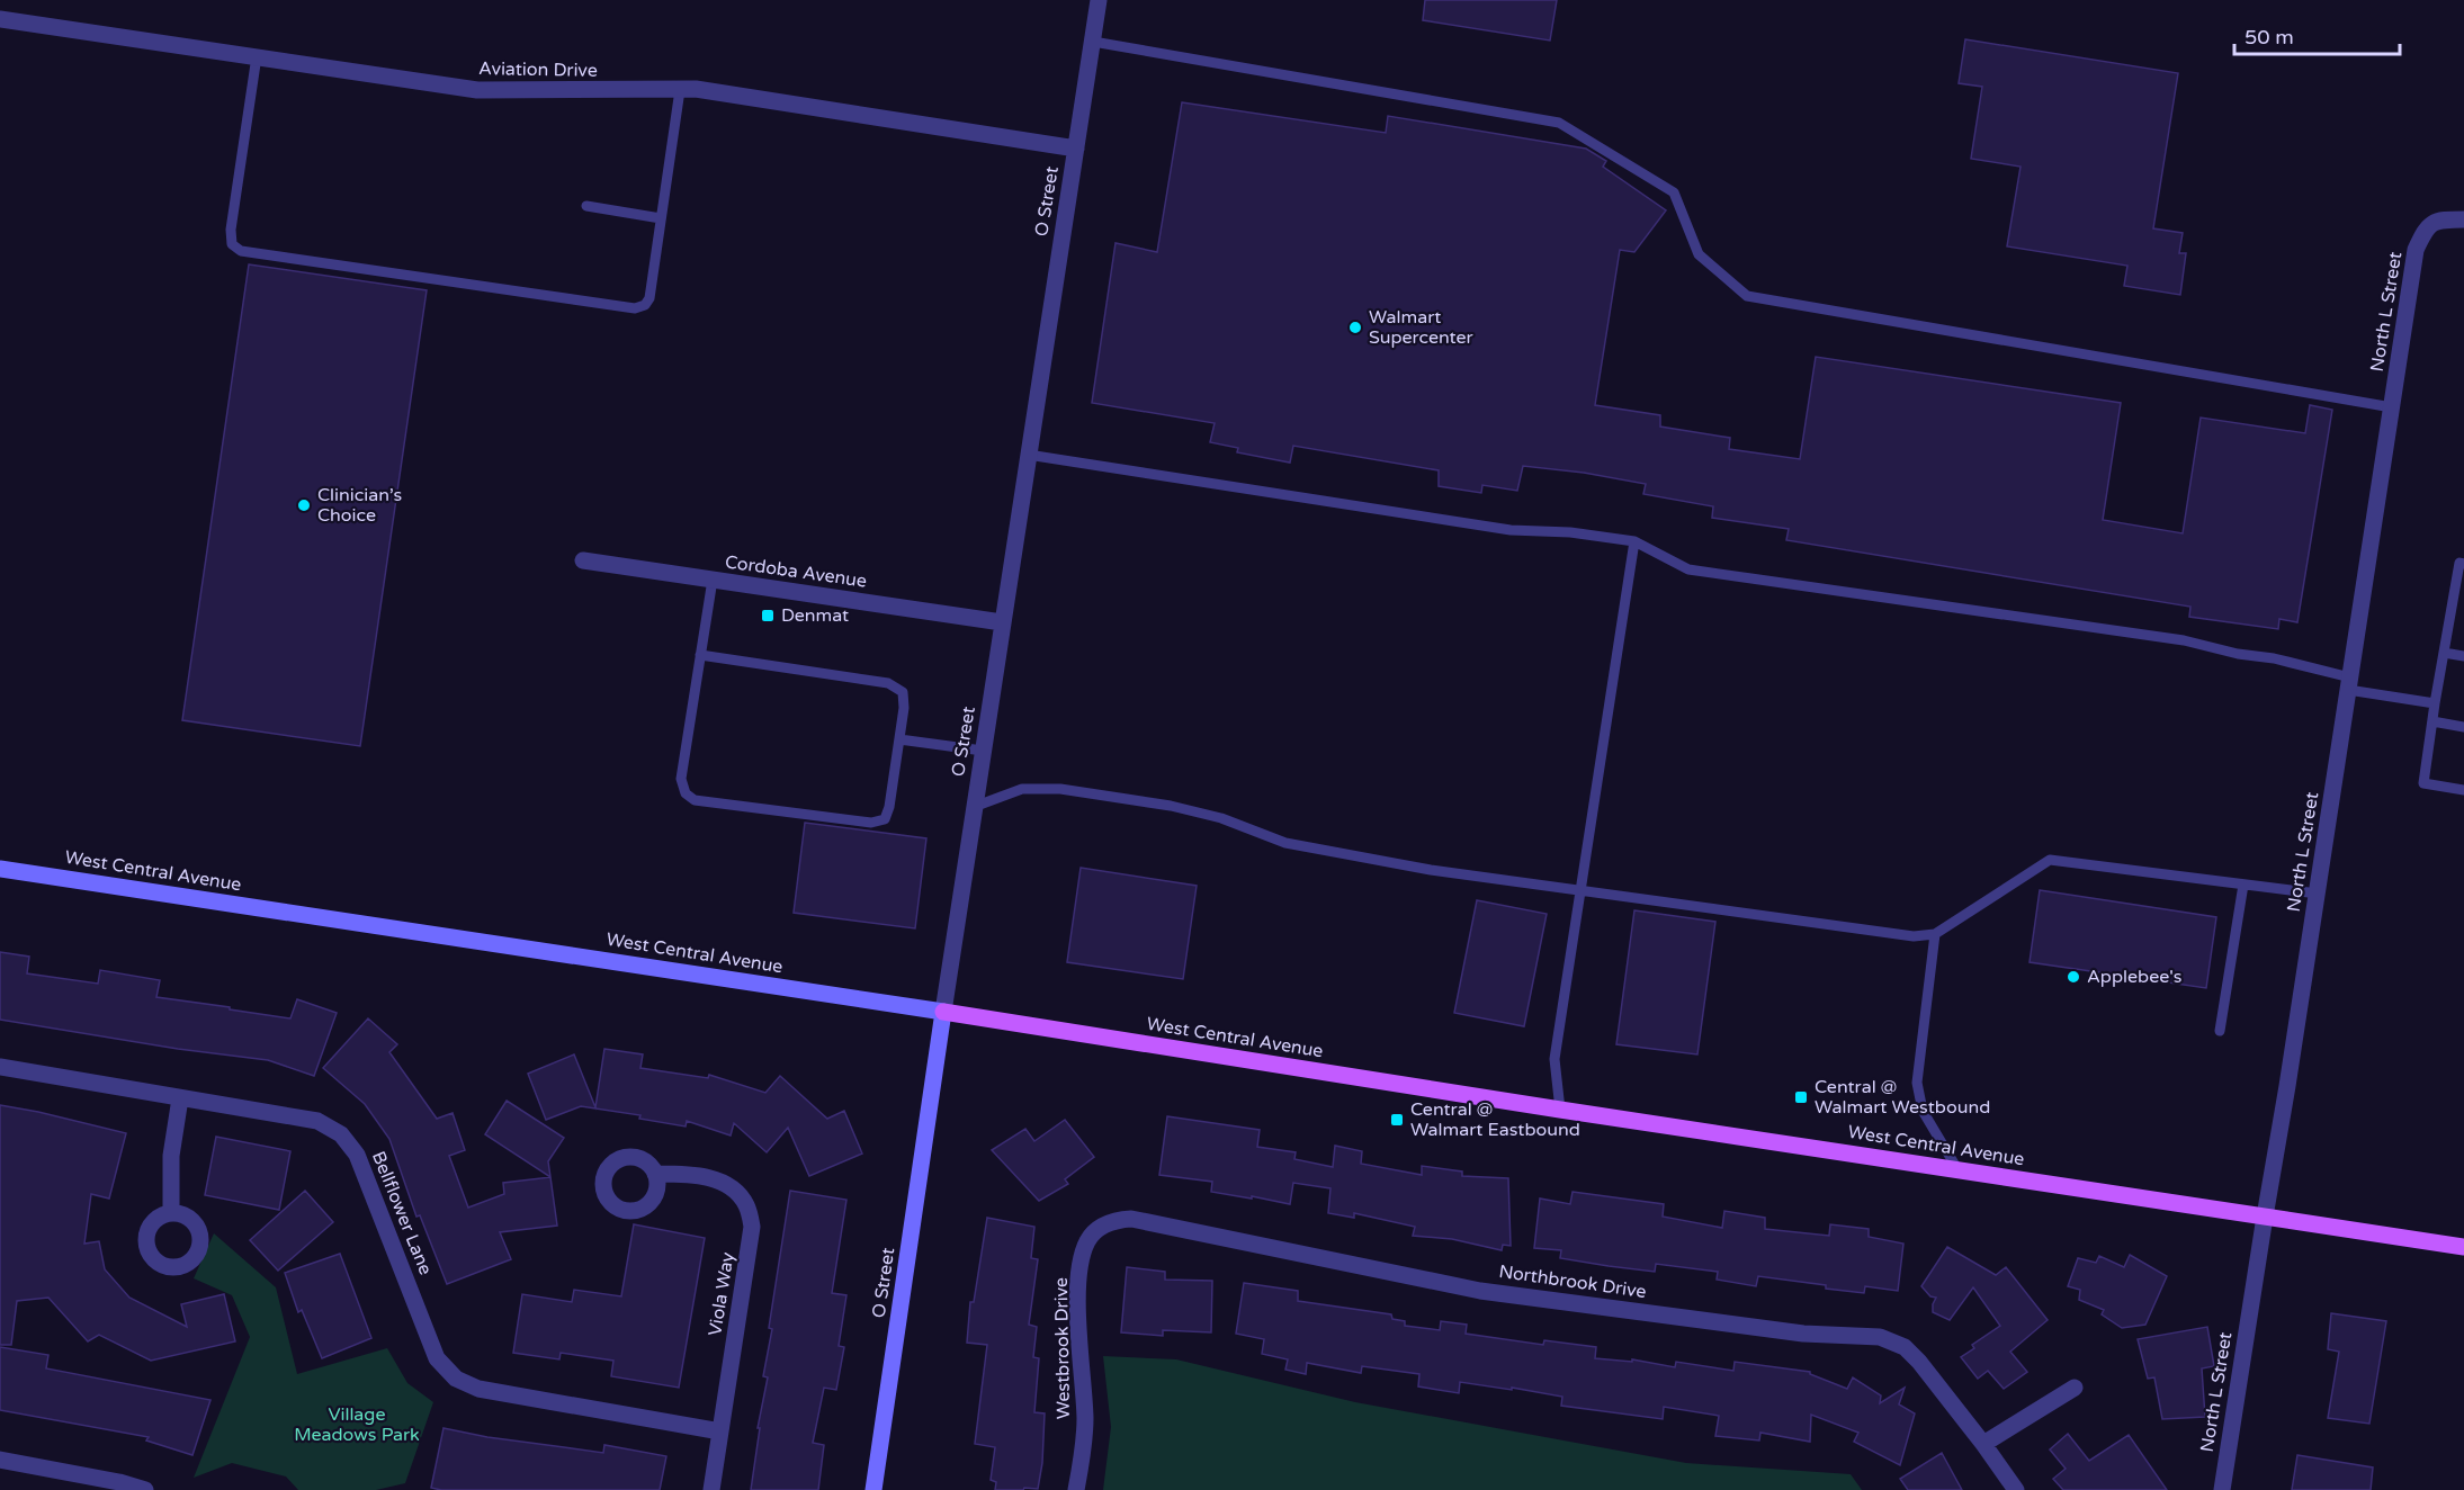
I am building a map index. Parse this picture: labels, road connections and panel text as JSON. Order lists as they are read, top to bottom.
{
  "streets": {
    "main road": ["O Street", "West Central Avenue"],
    "street": [
      "Aviation Drive",
      "North L Street",
      "Cordoba Avenue",
      "Bellflower Lane",
      "Northbrook Drive",
      "Viola Way",
      "Westbrook Drive"
    ]
  },
  "crossings": [
    ["Aviation Drive", "O Street"],
    ["O Street", "Cordoba Avenue"],
    ["O Street", "West Central Avenue"],
    ["North L Street", "West Central Avenue"],
    ["Bellflower Lane", "Viola Way"],
    ["Northbrook Drive", "Westbrook Drive"]
  ],
  "parks": ["Village Meadows Park"],
  "places": {
    "other": ["Walmart Supercenter", "Clinician’s Choice", "Applebee's"],
    "transit": ["Denmat", "Central @ Walmart Westbound", "Central @ Walmart Eastbound"]
  },
  "scale_bar": "50 m"
}
